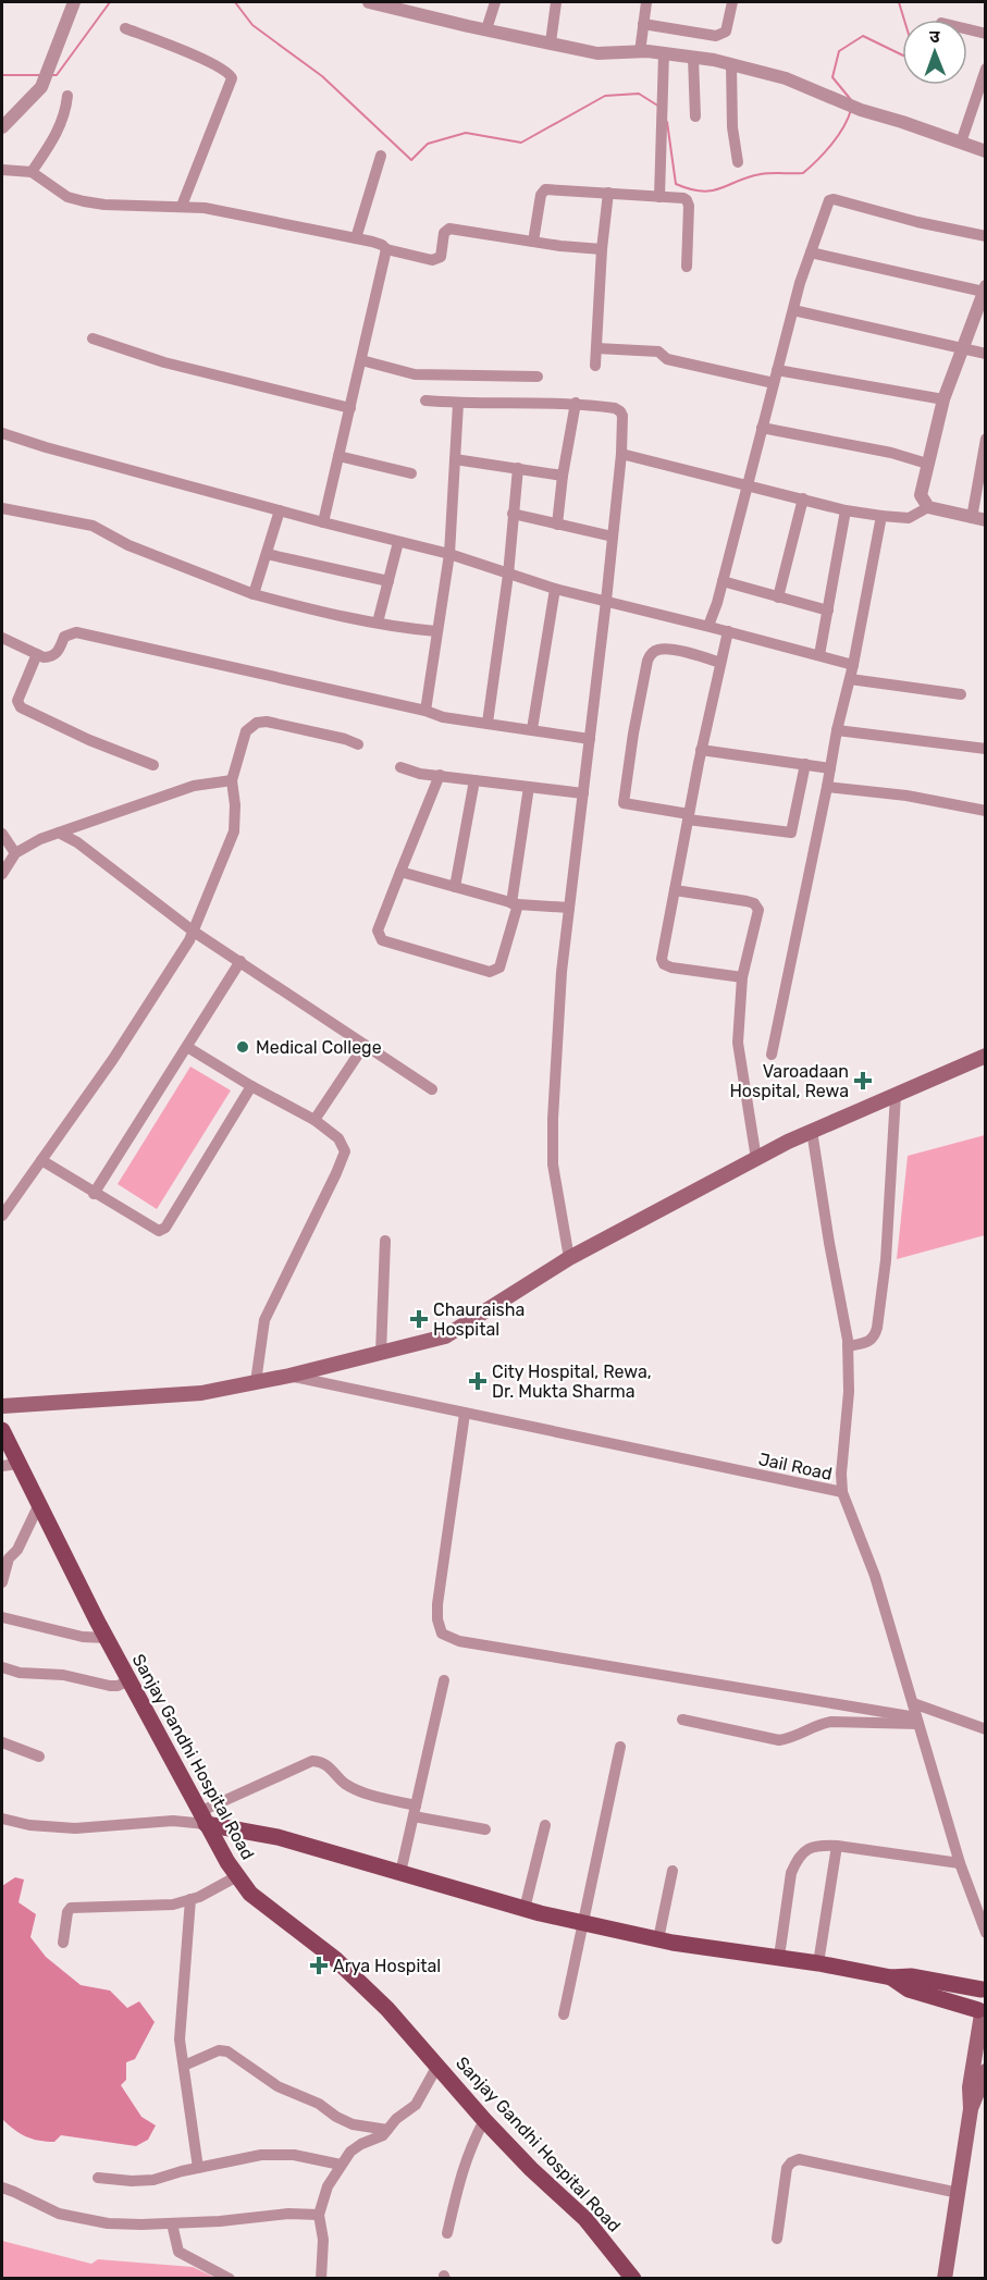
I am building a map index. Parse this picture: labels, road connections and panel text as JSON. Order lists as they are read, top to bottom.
{
  "streets": {
    "main road": ["Sanjay Gandhi Hospital Road"],
    "street": ["Jail Road"]
  },
  "places": {
    "other": ["Medical College"],
    "health": [
      "Varoadaan Hospital, Rewa",
      "Chauraisha Hospital",
      "City Hospital, Rewa, Dr. Mukta Sharma",
      "Arya Hospital"
    ]
  },
  "north": "top"
}
